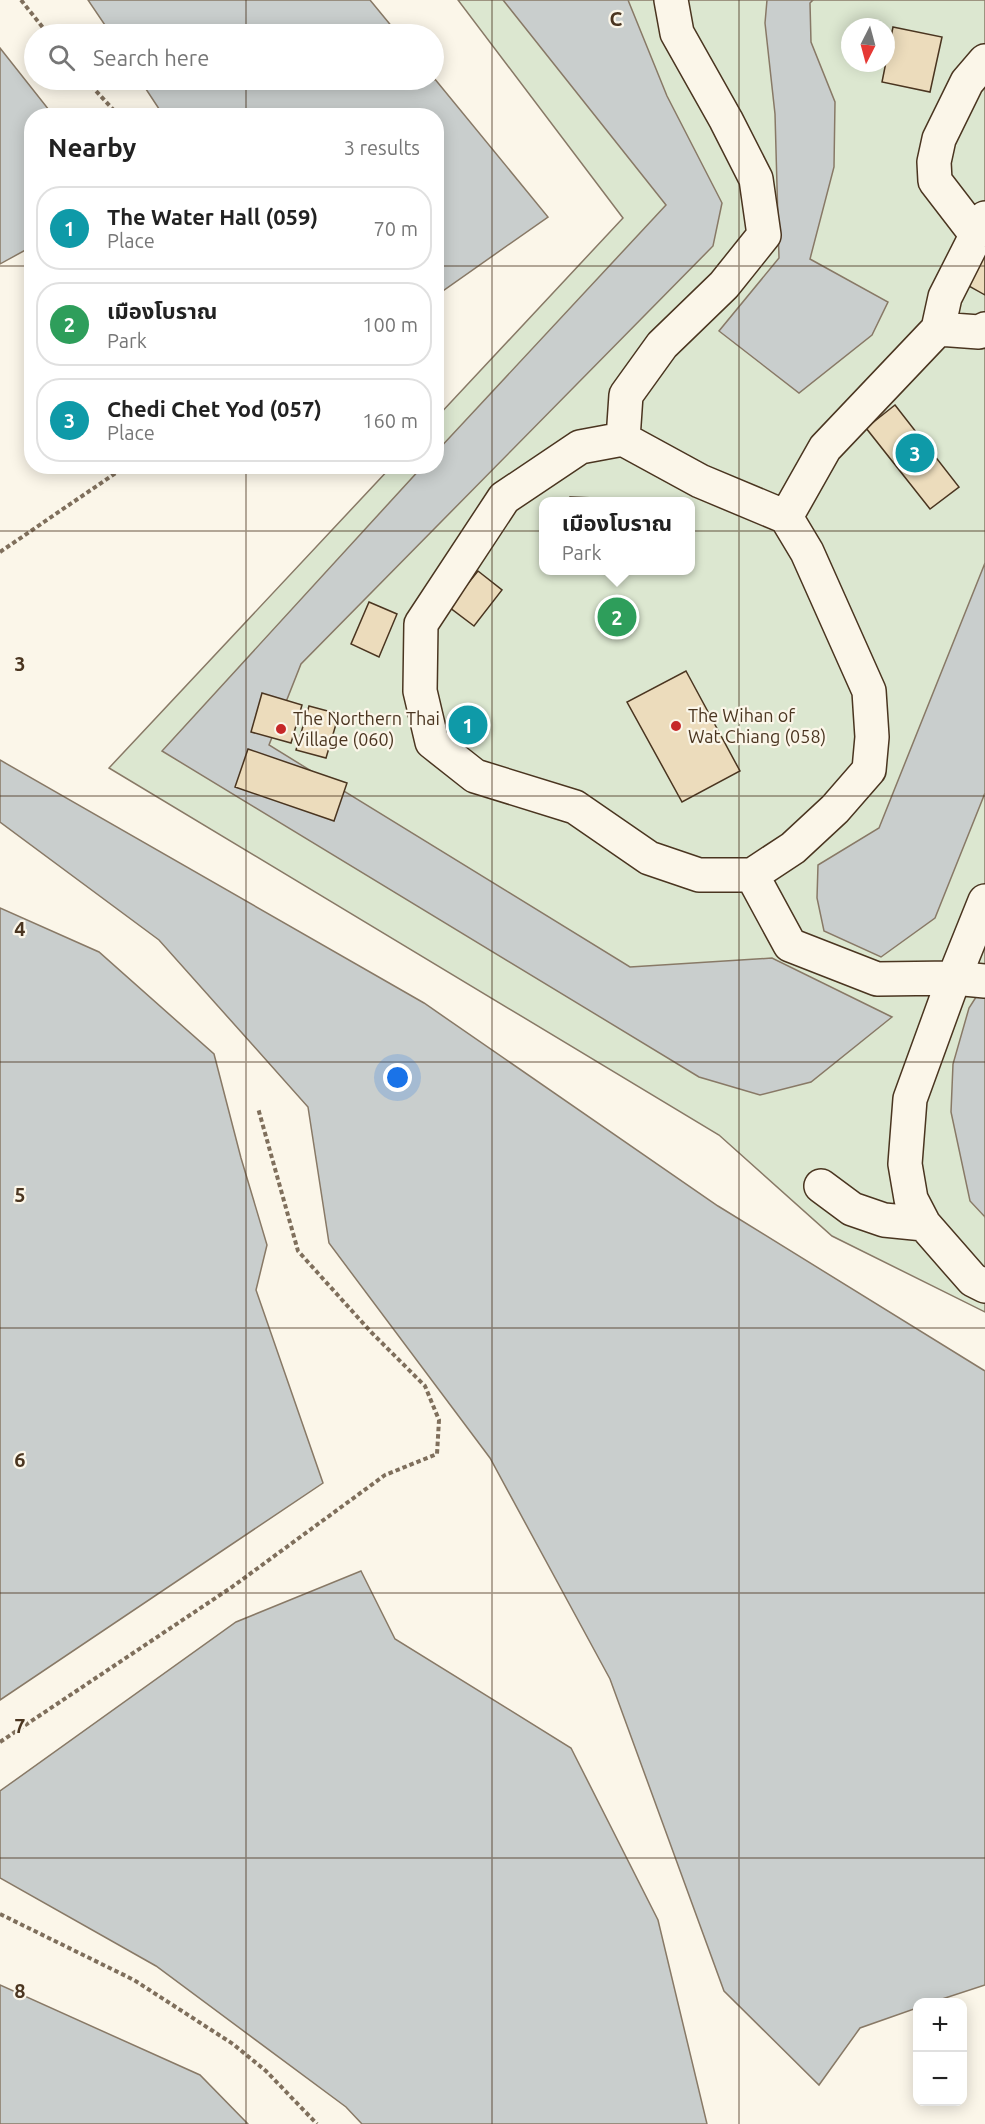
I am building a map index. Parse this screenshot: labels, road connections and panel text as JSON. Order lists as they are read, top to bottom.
{
  "places": ["The Wihan of Wat Chiang (058)", "The Northern Thai Village (060)"],
  "north": "bottom",
  "page": {
    "search": "Search here",
    "heading": ["Nearby", "3 results"],
    "list": [
      {
        "mark": "1",
        "name": "The Water Hall (059)",
        "note": "Place",
        "value": "70 m"
      },
      {
        "mark": "2",
        "name": "เมืองโบราณ",
        "note": "Park",
        "value": "100 m"
      },
      {
        "mark": "3",
        "name": "Chedi Chet Yod (057)",
        "note": "Place",
        "value": "160 m"
      }
    ],
    "pins": ["3", "2", "1"],
    "popup": ["เมืองโบราณ", "Park"],
    "map_buttons": ["+", "−"]
  },
  "grid": {
    "columns": ["C"],
    "rows": [
      "3",
      "4",
      "5",
      "6",
      "7",
      "8"
    ]
  }
}
